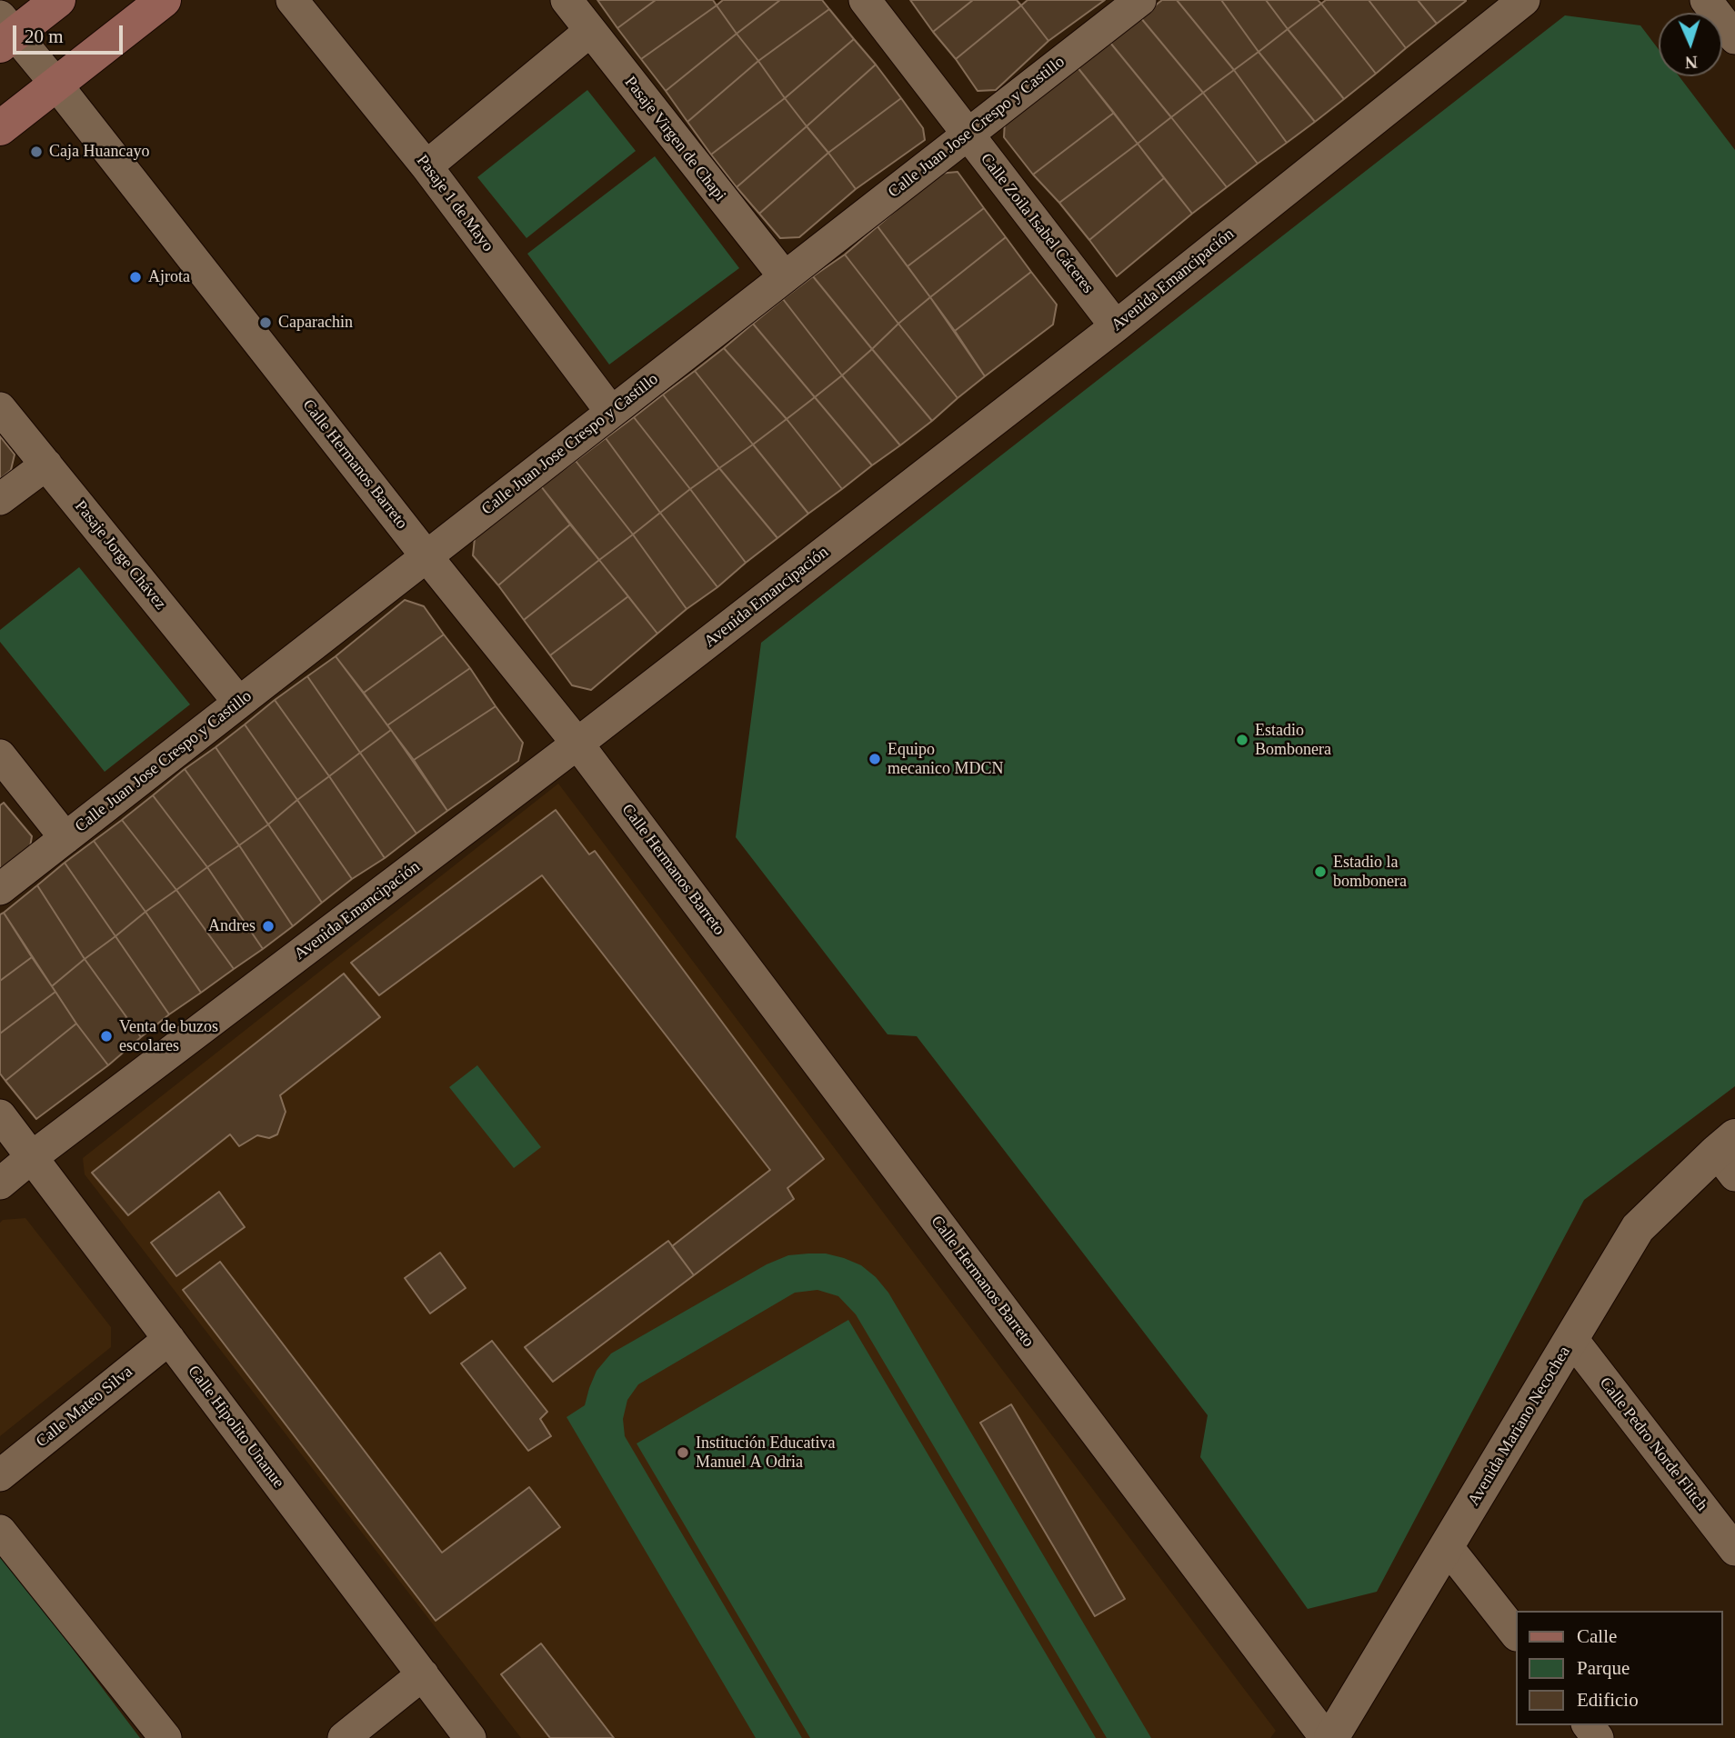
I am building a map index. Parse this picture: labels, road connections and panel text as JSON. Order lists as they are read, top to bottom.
{
  "streets": {
    "street": [
      "Calle Juan Jose Crespo y Castillo",
      "Pasaje Virgen de Chapi",
      "Pasaje 1 de Mayo",
      "Calle Zoila Isabel Cáceres",
      "Avenida Emancipación",
      "Calle Hermanos Barreto",
      "Pasaje Jorge Chávez",
      "Calle Mateo Silva",
      "Avenida Mariano Necochea",
      "Calle Hipolito Unanue",
      "Calle Pedro Norde Flitch"
    ]
  },
  "crossings": [
    ["Calle Juan Jose Crespo y Castillo", "Pasaje Virgen de Chapi"],
    ["Calle Juan Jose Crespo y Castillo", "Pasaje 1 de Mayo"],
    ["Calle Juan Jose Crespo y Castillo", "Calle Zoila Isabel Cáceres"],
    ["Calle Juan Jose Crespo y Castillo", "Calle Hermanos Barreto"],
    ["Calle Juan Jose Crespo y Castillo", "Pasaje Jorge Chávez"],
    ["Calle Zoila Isabel Cáceres", "Avenida Emancipación"],
    ["Avenida Emancipación", "Calle Hermanos Barreto"],
    ["Avenida Emancipación", "Calle Hipolito Unanue"],
    ["Calle Mateo Silva", "Calle Hipolito Unanue"],
    ["Avenida Mariano Necochea", "Calle Pedro Norde Flitch"]
  ],
  "places": [
    "Caja Huancayo",
    "Ajrota",
    "Caparachin",
    "Estadio Bombonera",
    "Equipo mecanico MDCN",
    "Estadio la bombonera",
    "Andres",
    "Venta de buzos escolares",
    "Institución Educativa Manuel A Odria"
  ],
  "legend": ["Calle", "Parque", "Edificio"],
  "scale_bar": "20 m",
  "north": "bottom"
}
